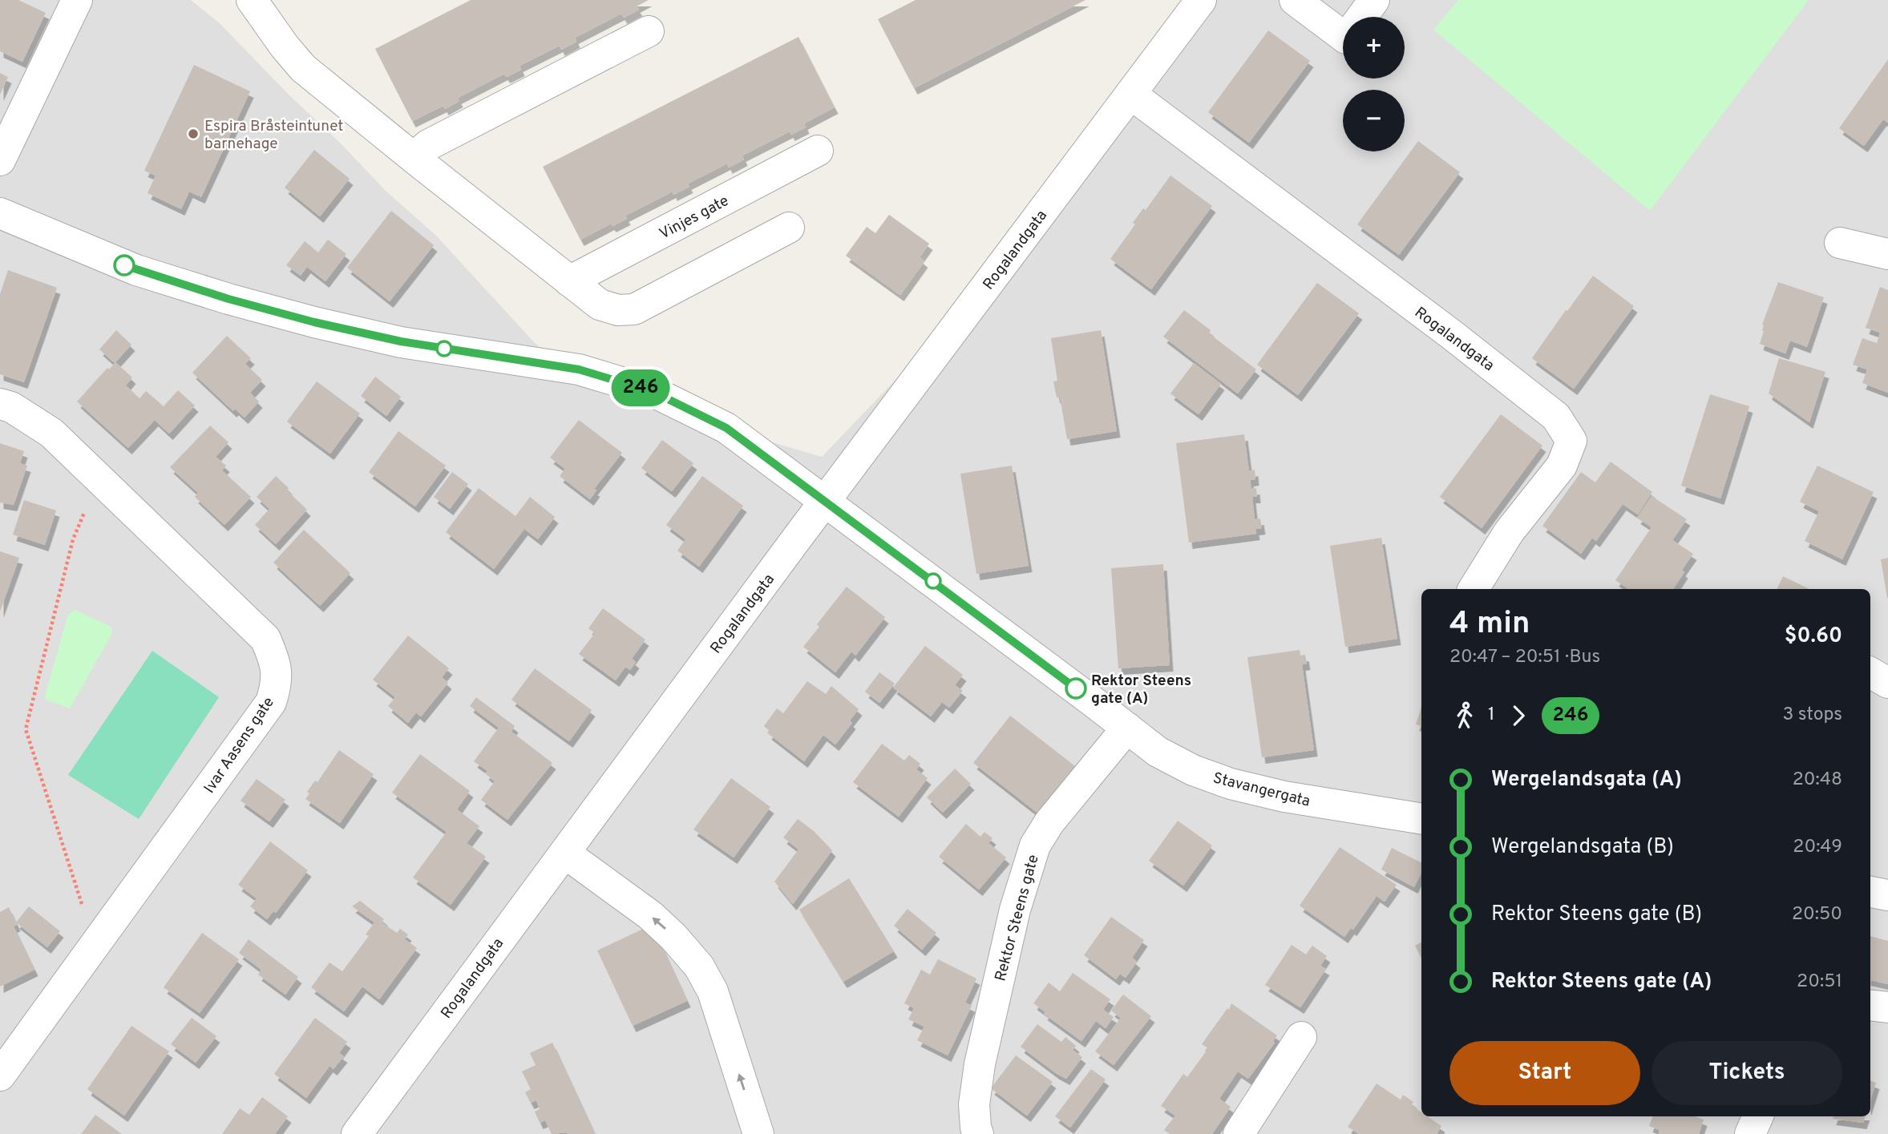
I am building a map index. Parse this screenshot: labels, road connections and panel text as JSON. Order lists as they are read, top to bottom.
{
  "streets": {
    "street": [
      "Vinjes gate",
      "Rogalandgata",
      "Ivar Aasens gate",
      "Stavangergata",
      "Rektor Steens gate"
    ]
  },
  "crossings": [
    ["Rogalandgata", "Stavangergata"],
    ["Stavangergata", "Rektor Steens gate"]
  ],
  "places": ["Espira Bråsteintunet barnehage", "Rektor Steens gate (A)"],
  "lines": ["bus line 246"],
  "page": {
    "on_map": "246",
    "map_buttons": ["+", "−"],
    "heading": ["4 min", "20:47 – 20:51 · Bus", "$0.60"],
    "legs": ["1", "246", "3 stops"],
    "list": [
      {
        "name": "Wergelandsgata (A)",
        "value": "20:48"
      },
      {
        "name": "Wergelandsgata (B)",
        "value": "20:49"
      },
      {
        "name": "Rektor Steens gate (B)",
        "value": "20:50"
      },
      {
        "name": "Rektor Steens gate (A)",
        "value": "20:51"
      }
    ],
    "buttons": ["Start", "Tickets"]
  }
}
